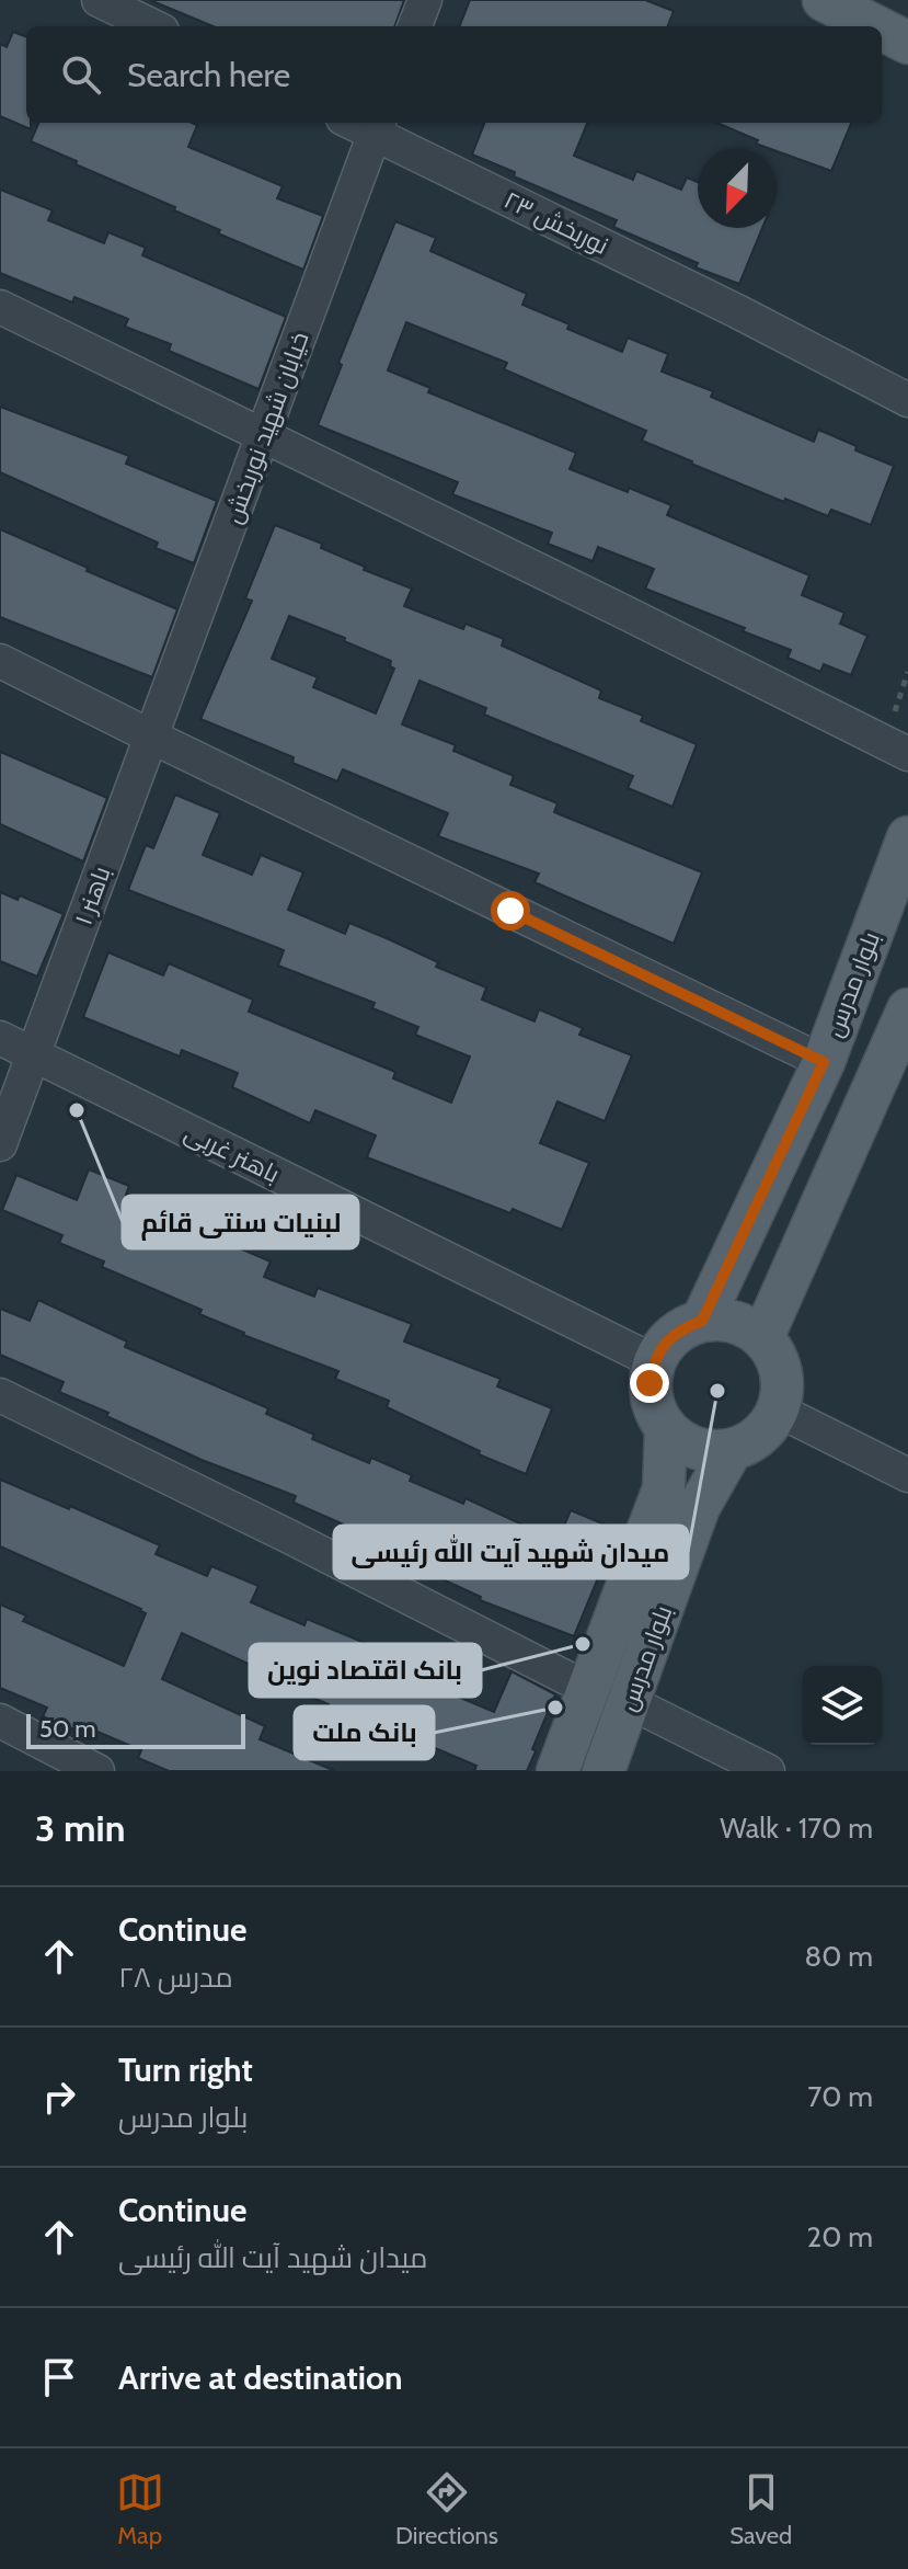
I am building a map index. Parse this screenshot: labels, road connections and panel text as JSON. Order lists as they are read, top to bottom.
{
  "streets": {
    "main road": ["بلوار مدرس"],
    "street": [
      "نوربخش ۲۳",
      "خیابان شهید نوربخش",
      "باهنر ۱",
      "باهنر غربی"
    ]
  },
  "crossings": [
    ["نوربخش ۲۳", "خیابان شهید نوربخش"],
    ["خیابان شهید نوربخش", "باهنر ۱"],
    ["باهنر ۱", "باهنر غربی"],
    ["بلوار مدرس", "باهنر غربی"]
  ],
  "places": [
    "لبنیات سنتی قائم",
    "میدان شهید آیت الله رئیسی",
    "بانک اقتصاد نوین",
    "بانک ملت"
  ],
  "scale_bar": "50 m",
  "north": "bottom left",
  "page": {
    "search": "Search here",
    "scale": "50 m",
    "heading": ["3 min", "Walk · 170 m"],
    "list": [
      ["Continue", "مدرس ۲۸", "80 m"],
      ["Turn right", "بلوار مدرس", "70 m"],
      ["Continue", "میدان شهید آیت الله رئیسی", "20 m"],
      "Arrive at destination"
    ],
    "nav": ["Map", "Directions", "Saved"]
  }
}
